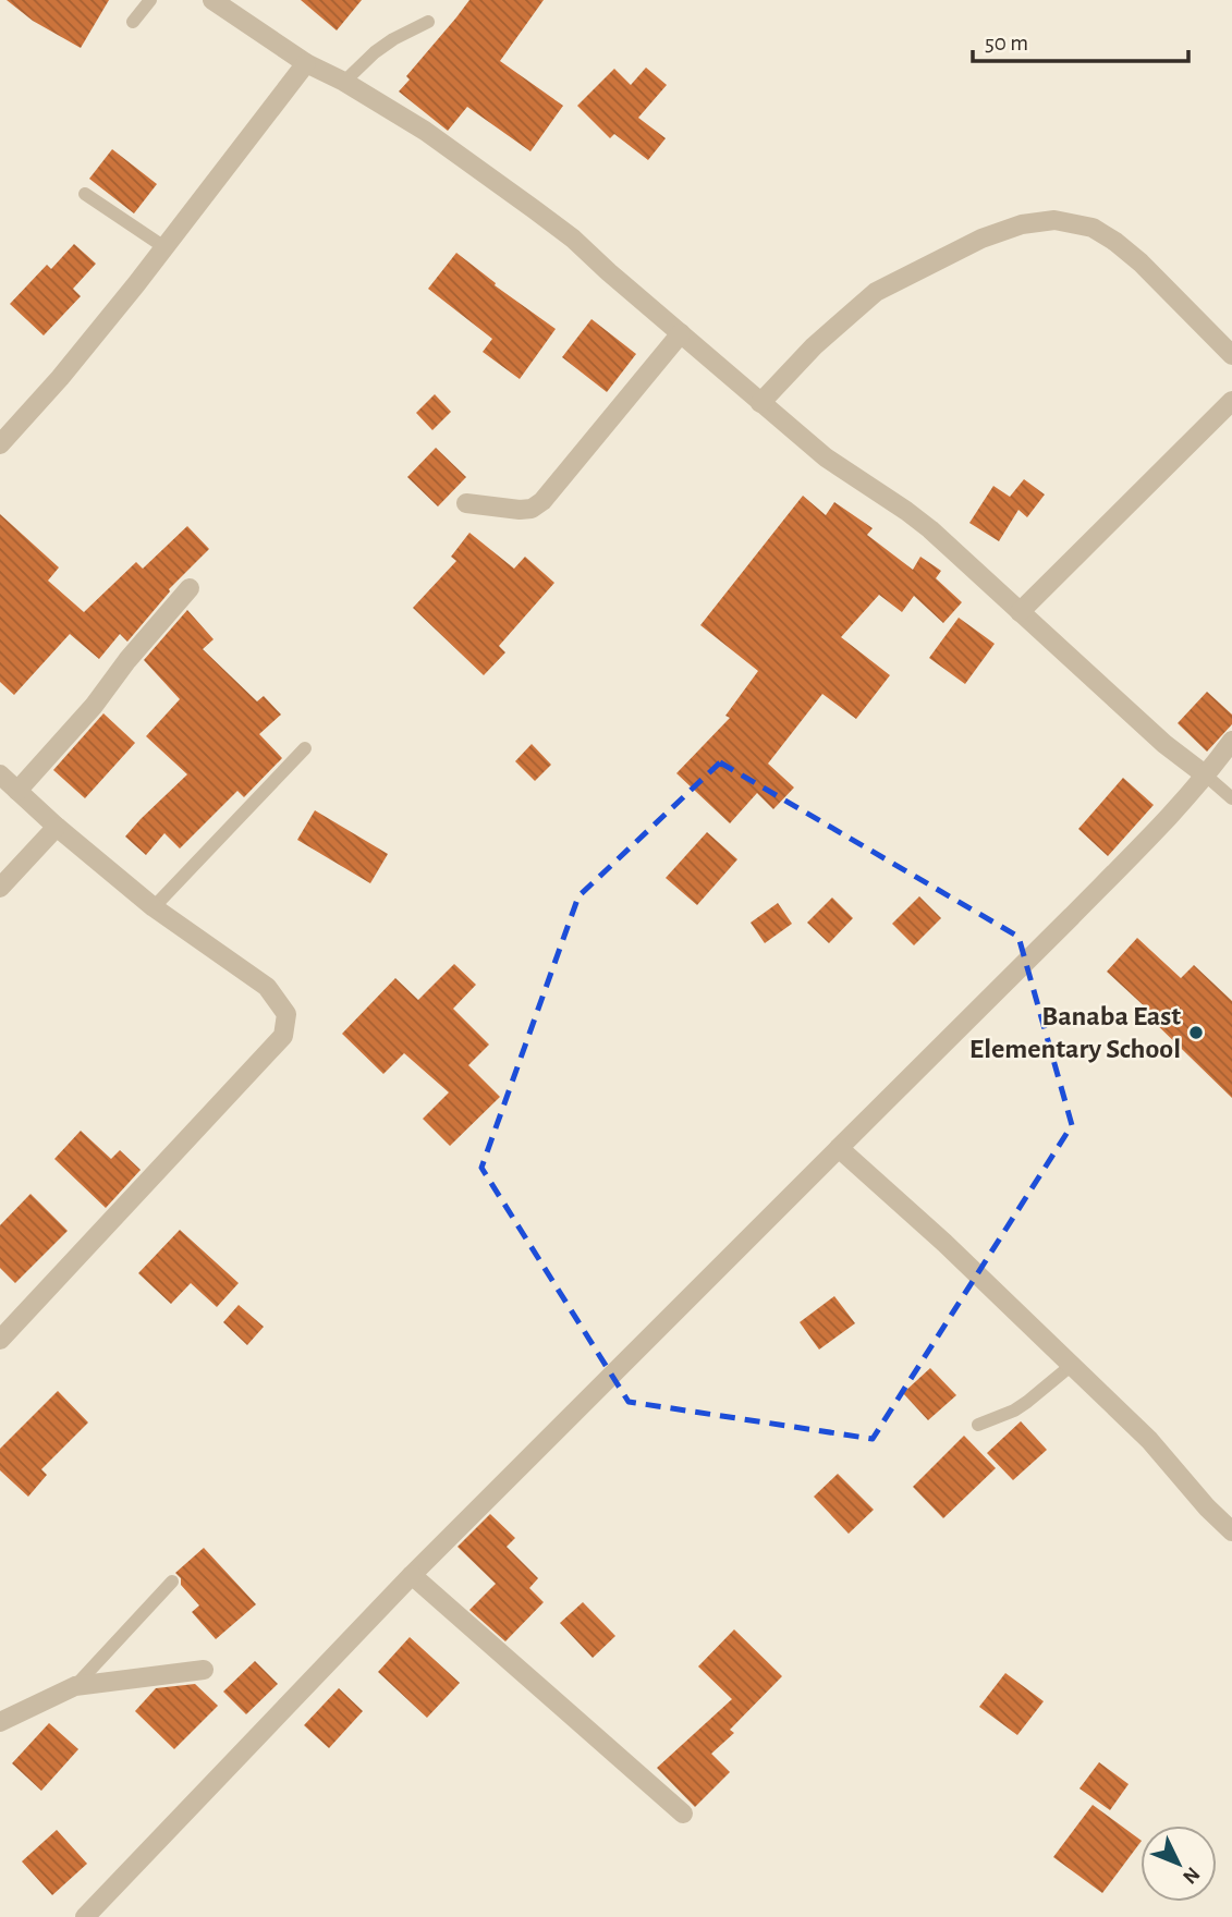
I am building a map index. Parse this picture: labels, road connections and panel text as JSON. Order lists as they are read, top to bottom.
{
  "places": ["Banaba East Elementary School"],
  "scale_bar": "50 m",
  "north": "bottom right"
}
